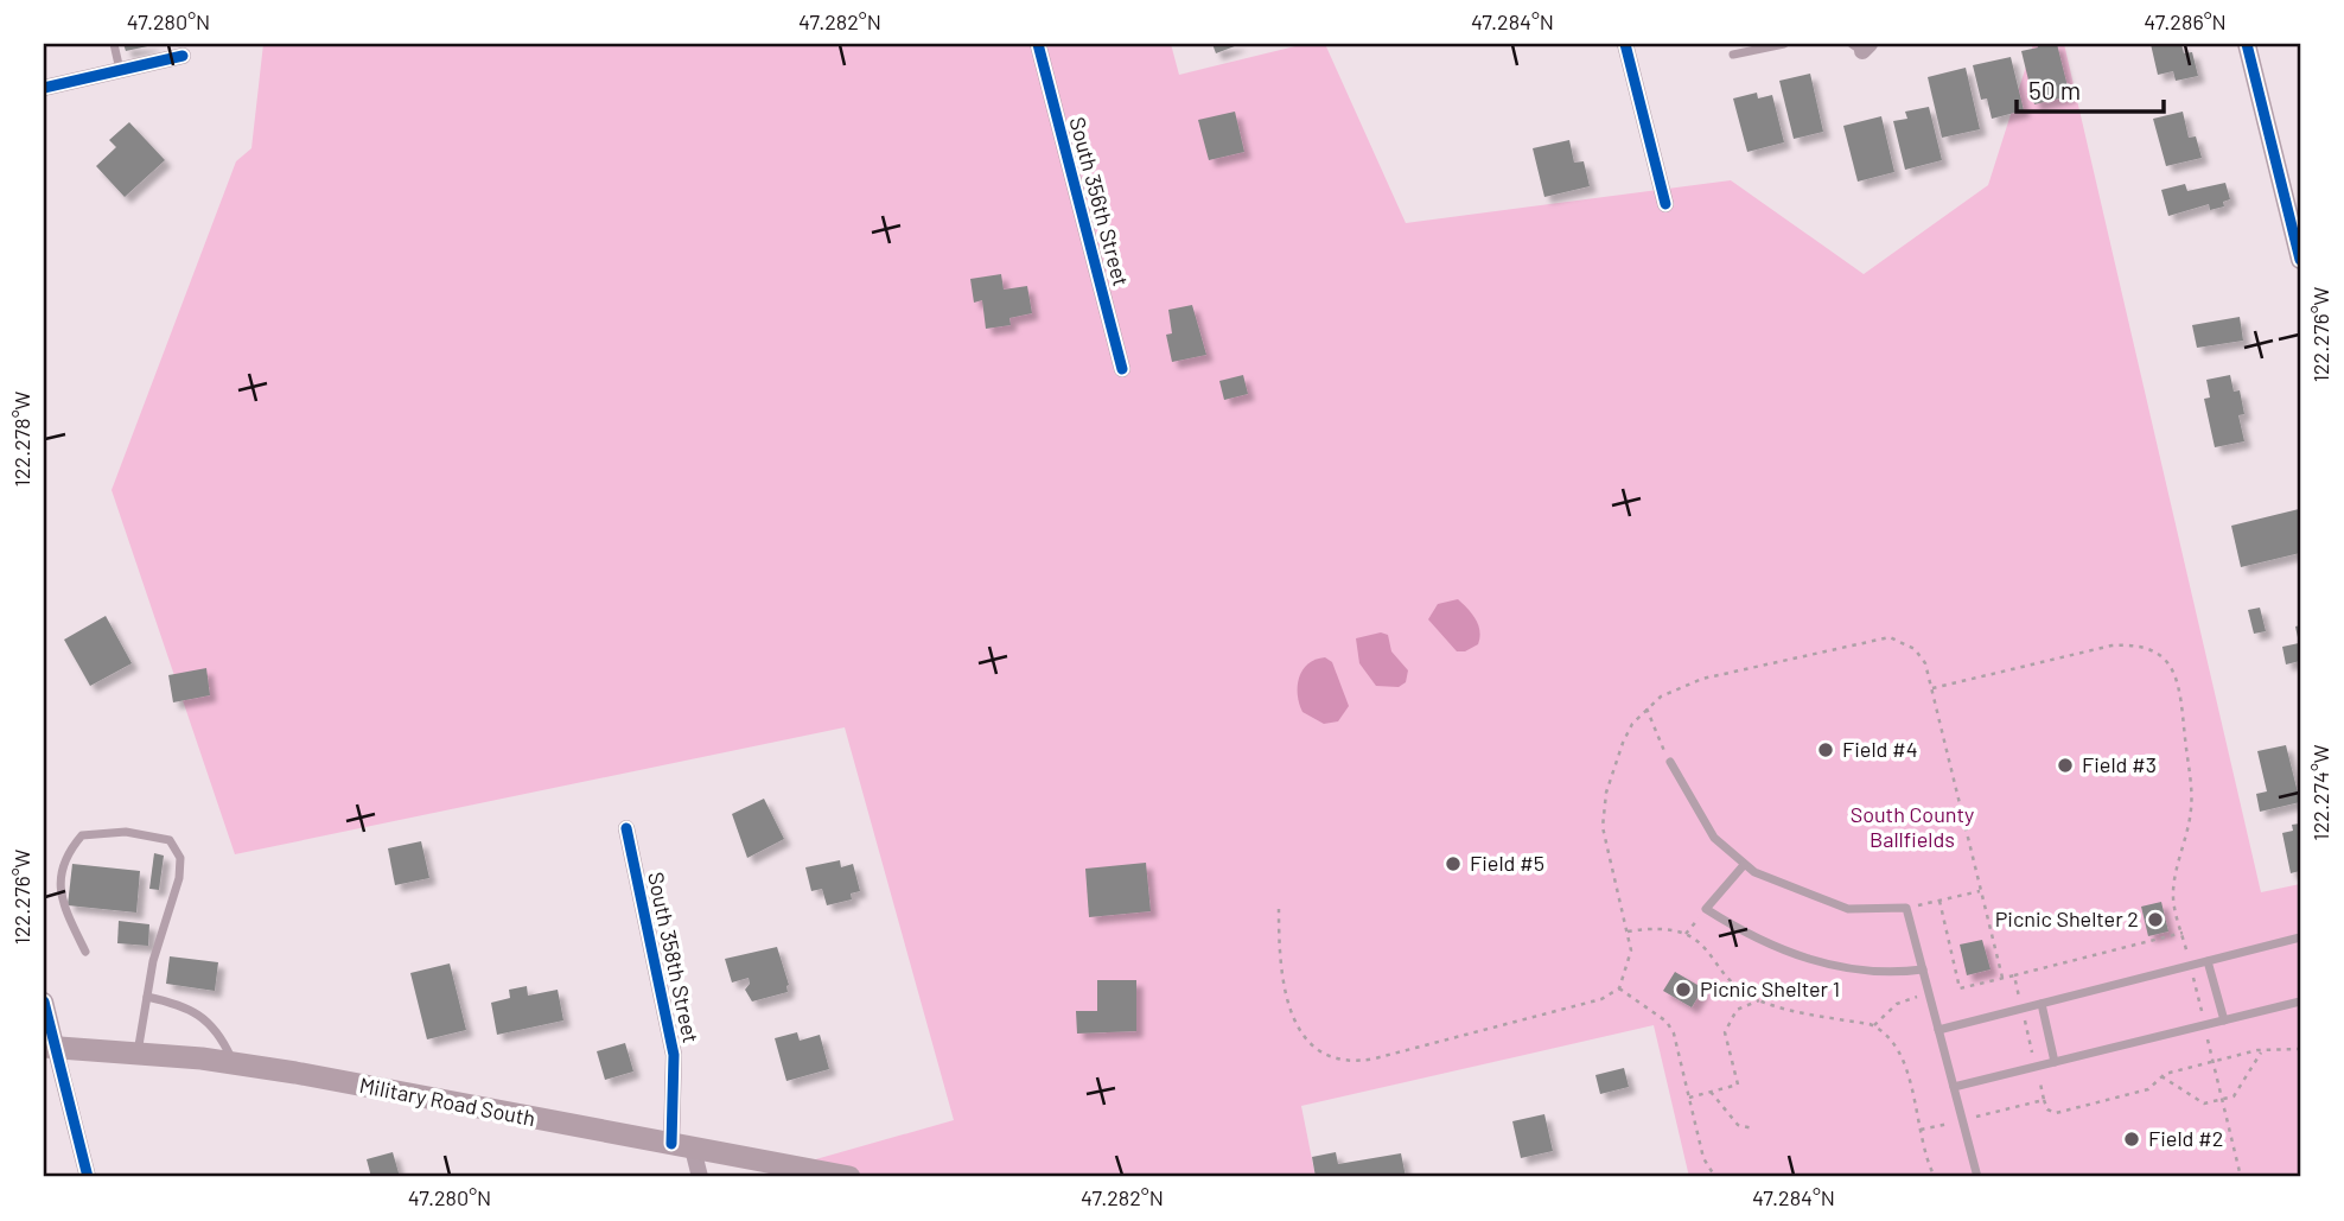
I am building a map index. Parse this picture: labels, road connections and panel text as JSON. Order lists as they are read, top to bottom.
{
  "streets": {
    "main road": ["Military Road South"],
    "street": ["South 356th Street", "South 358th Street"]
  },
  "crossings": [
    ["South 358th Street", "Military Road South"]
  ],
  "parks": ["South County Ballfields"],
  "places": [
    "Field #4",
    "Field #3",
    "Field #5",
    "Picnic Shelter 2",
    "Picnic Shelter 1",
    "Field #2"
  ],
  "scale_bar": "50 m",
  "coordinates": [
    "47.280°N",
    "47.282°N",
    "47.284°N",
    "47.286°N",
    "122.276°W",
    "122.278°W",
    "122.274°W"
  ]
}
